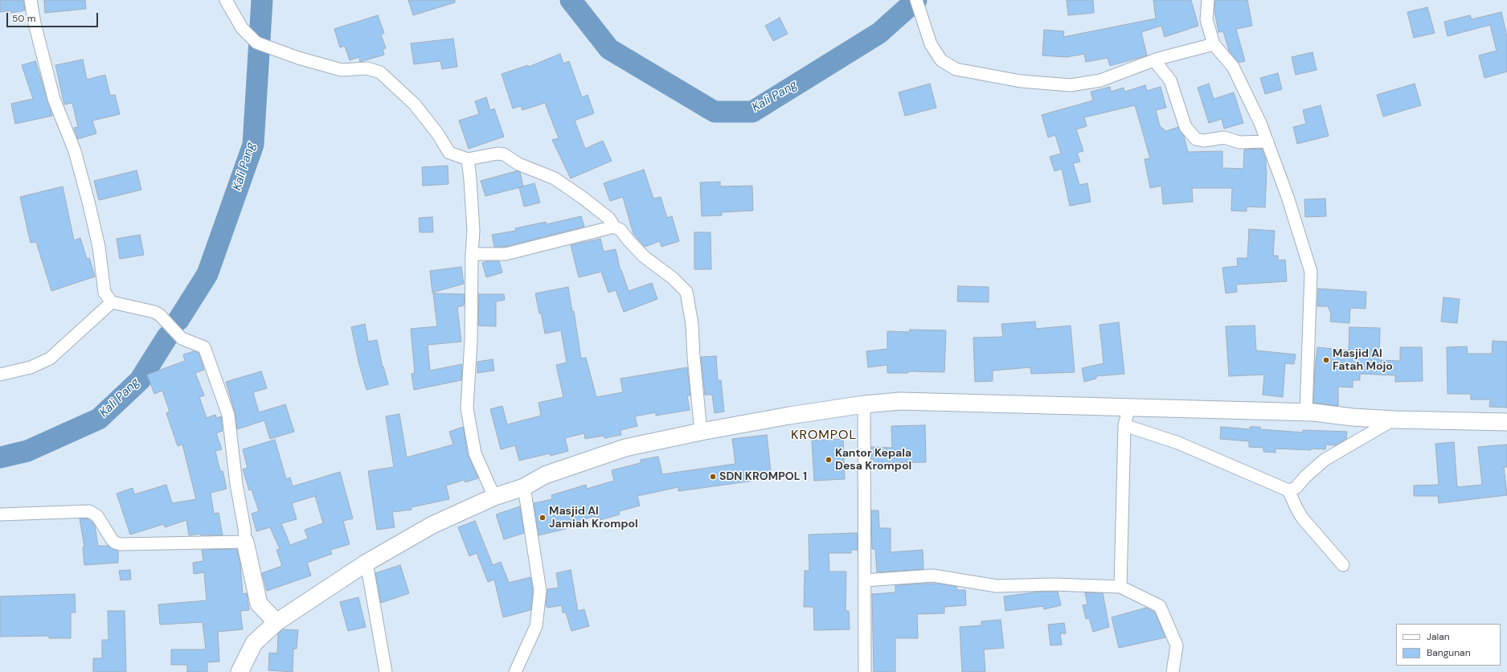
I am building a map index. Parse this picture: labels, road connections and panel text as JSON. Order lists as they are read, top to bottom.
{
  "districts": ["KROMPOL"],
  "water": ["Kali Pang"],
  "places": [
    "Masjid Al Fatah Mojo",
    "Kantor Kepala Desa Krompol",
    "SDN KROMPOL 1",
    "Masjid Al Jamiah Krompol"
  ],
  "legend": ["Jalan", "Bangunan"],
  "scale_bar": "50 m"
}
